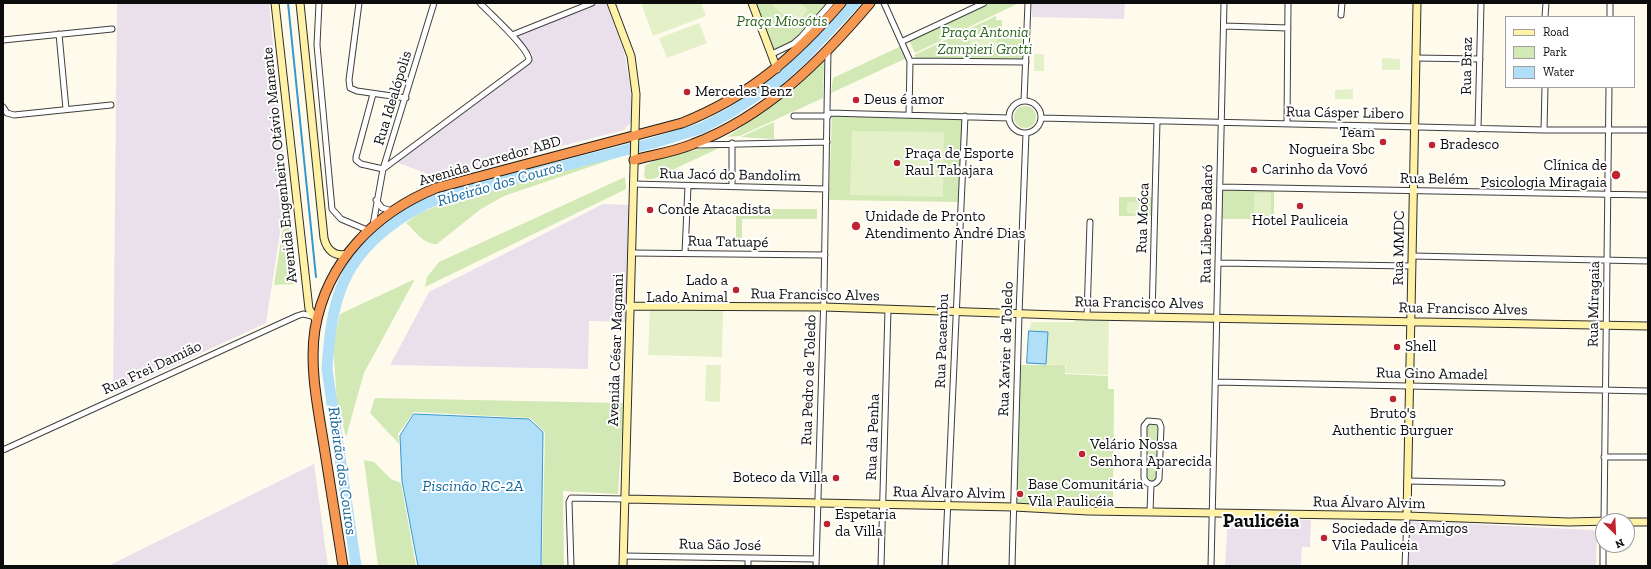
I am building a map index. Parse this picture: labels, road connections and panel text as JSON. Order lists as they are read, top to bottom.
{
  "streets": {
    "highway": ["Avenida Corredor ABD"],
    "street": [
      "Rua Braz",
      "Rua Idealópolis",
      "Rua Cásper Libero",
      "Avenida Engenheiro Otávio Manente",
      "Rua Jacó do Bandolim",
      "Rua Belém",
      "Rua Moóca",
      "Rua Libero Badaró",
      "Rua Tatuapé",
      "Rua MMDC",
      "Rua Francisco Alves",
      "Rua Miragaia",
      "Rua Pacaembu",
      "Rua Xavier de Toledo",
      "Avenida César Magnani",
      "Rua Frei Damião",
      "Rua Gino Amadel",
      "Rua Pedro de Toledo",
      "Rua da Penha",
      "Rua Álvaro Alvim",
      "Rua São José"
    ]
  },
  "crossings": [
    ["Rua Braz", "Rua Cásper Libero"],
    ["Rua Idealópolis", "Avenida Corredor ABD"],
    ["Rua Cásper Libero", "Rua Moóca"],
    ["Rua Cásper Libero", "Rua Libero Badaró"],
    ["Rua Cásper Libero", "Rua MMDC"],
    ["Rua Cásper Libero", "Rua Miragaia"],
    ["Rua Cásper Libero", "Rua Xavier de Toledo"],
    ["Avenida Corredor ABD", "Avenida Engenheiro Otávio Manente"],
    ["Avenida Corredor ABD", "Avenida César Magnani"],
    ["Avenida Corredor ABD", "Rua Frei Damião"],
    ["Avenida Engenheiro Otávio Manente", "Rua Frei Damião"],
    ["Rua Jacó do Bandolim", "Avenida César Magnani"],
    ["Rua Jacó do Bandolim", "Rua Pedro de Toledo"],
    ["Rua Belém", "Rua Libero Badaró"],
    ["Rua Belém", "Rua MMDC"],
    ["Rua Belém", "Rua Miragaia"],
    ["Rua Moóca", "Rua Francisco Alves"],
    ["Rua Libero Badaró", "Rua Francisco Alves"],
    ["Rua Libero Badaró", "Rua Gino Amadel"],
    ["Rua Libero Badaró", "Rua Álvaro Alvim"],
    ["Rua Tatuapé", "Avenida César Magnani"],
    ["Rua Tatuapé", "Rua Pedro de Toledo"],
    ["Rua MMDC", "Rua Francisco Alves"],
    ["Rua MMDC", "Rua Gino Amadel"],
    ["Rua MMDC", "Rua Álvaro Alvim"],
    ["Rua Francisco Alves", "Rua Miragaia"],
    ["Rua Francisco Alves", "Rua Pacaembu"],
    ["Rua Francisco Alves", "Rua Xavier de Toledo"],
    ["Rua Francisco Alves", "Avenida César Magnani"],
    ["Rua Francisco Alves", "Rua Pedro de Toledo"],
    ["Rua Francisco Alves", "Rua da Penha"],
    ["Rua Miragaia", "Rua Gino Amadel"],
    ["Rua Pacaembu", "Rua Álvaro Alvim"],
    ["Rua Xavier de Toledo", "Rua Álvaro Alvim"],
    ["Avenida César Magnani", "Rua Álvaro Alvim"],
    ["Avenida César Magnani", "Rua São José"],
    ["Rua Pedro de Toledo", "Rua Álvaro Alvim"],
    ["Rua Pedro de Toledo", "Rua São José"],
    ["Rua da Penha", "Rua Álvaro Alvim"]
  ],
  "districts": ["Paulicéia"],
  "water": ["Ribeirão dos Couros", "Piscinão RC-2A"],
  "parks": ["Praça Miosótis", "Praça Antonia Zampieri Grotti"],
  "places": [
    "Mercedes Benz",
    "Deus é amor",
    "Team Nogueira Sbc",
    "Bradesco",
    "Praça de Esporte Raul Tabajara",
    "Carinho da Vovó",
    "Clínica de Psicologia Miragaia",
    "Hotel Pauliceia",
    "Conde Atacadista",
    "Unidade de Pronto Atendimento André Dias",
    "Lado a Lado Animal",
    "Shell",
    "Bruto's Authentic Burguer",
    "Velário Nossa Senhora Aparecida",
    "Boteco da Villa",
    "Base Comunitária Vila Paulicéia",
    "Espetaria da Villa",
    "Sociedade de Amigos Vila Pauliceia"
  ],
  "legend": ["Road", "Park", "Water"],
  "north": "bottom right"
}
